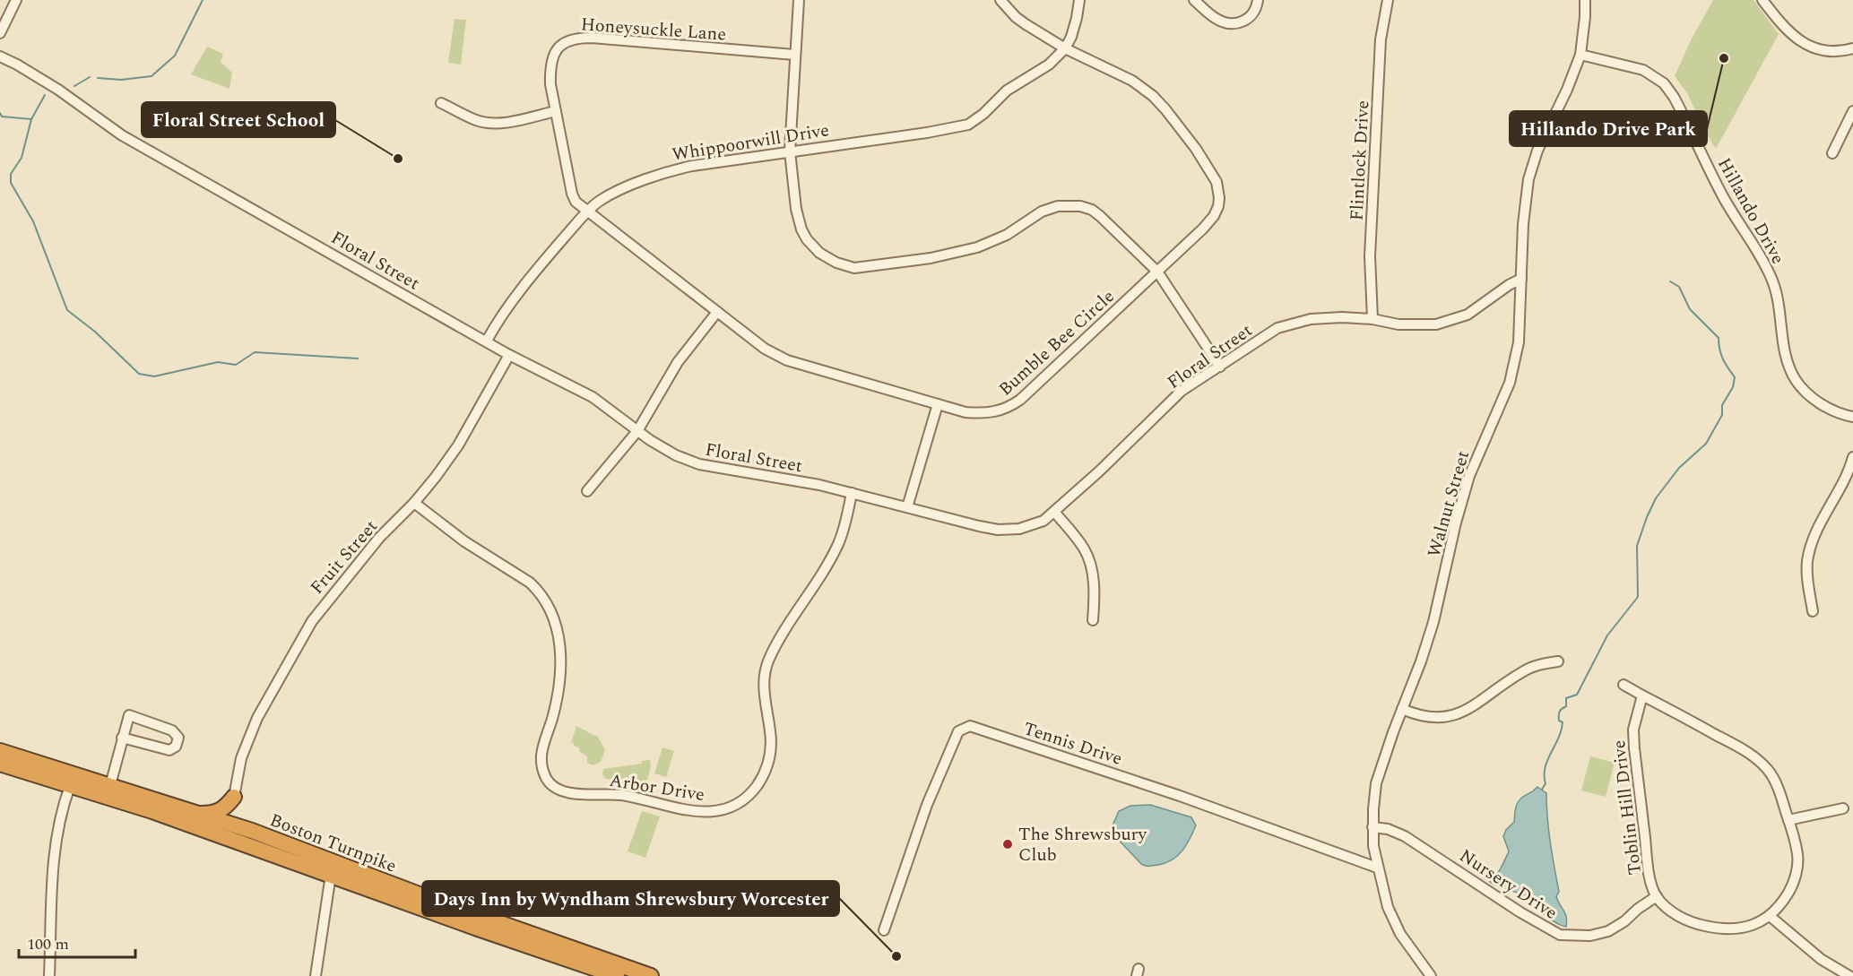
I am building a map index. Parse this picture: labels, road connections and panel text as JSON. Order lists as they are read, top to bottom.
{
  "streets": {
    "highway": ["Boston Turnpike"],
    "street": [
      "Honeysuckle Lane",
      "Whippoorwill Drive",
      "Flintlock Drive",
      "Hillando Drive",
      "Floral Street",
      "Bumble Bee Circle",
      "Walnut Street",
      "Fruit Street",
      "Tennis Drive",
      "Arbor Drive",
      "Toblin Hill Drive",
      "Nursery Drive"
    ]
  },
  "crossings": [
    ["Honeysuckle Lane", "Whippoorwill Drive"],
    ["Honeysuckle Lane", "Bumble Bee Circle"],
    ["Whippoorwill Drive", "Floral Street"],
    ["Whippoorwill Drive", "Bumble Bee Circle"],
    ["Flintlock Drive", "Floral Street"],
    ["Hillando Drive", "Walnut Street"],
    ["Floral Street", "Walnut Street"],
    ["Floral Street", "Fruit Street"],
    ["Floral Street", "Arbor Drive"],
    ["Walnut Street", "Tennis Drive"],
    ["Walnut Street", "Nursery Drive"],
    ["Fruit Street", "Arbor Drive"],
    ["Toblin Hill Drive", "Nursery Drive"]
  ],
  "places": [
    "Hillando Drive Park",
    "Floral Street School",
    "The Shrewsbury Club",
    "Days Inn by Wyndham Shrewsbury Worcester"
  ],
  "scale_bar": "100 m"
}
